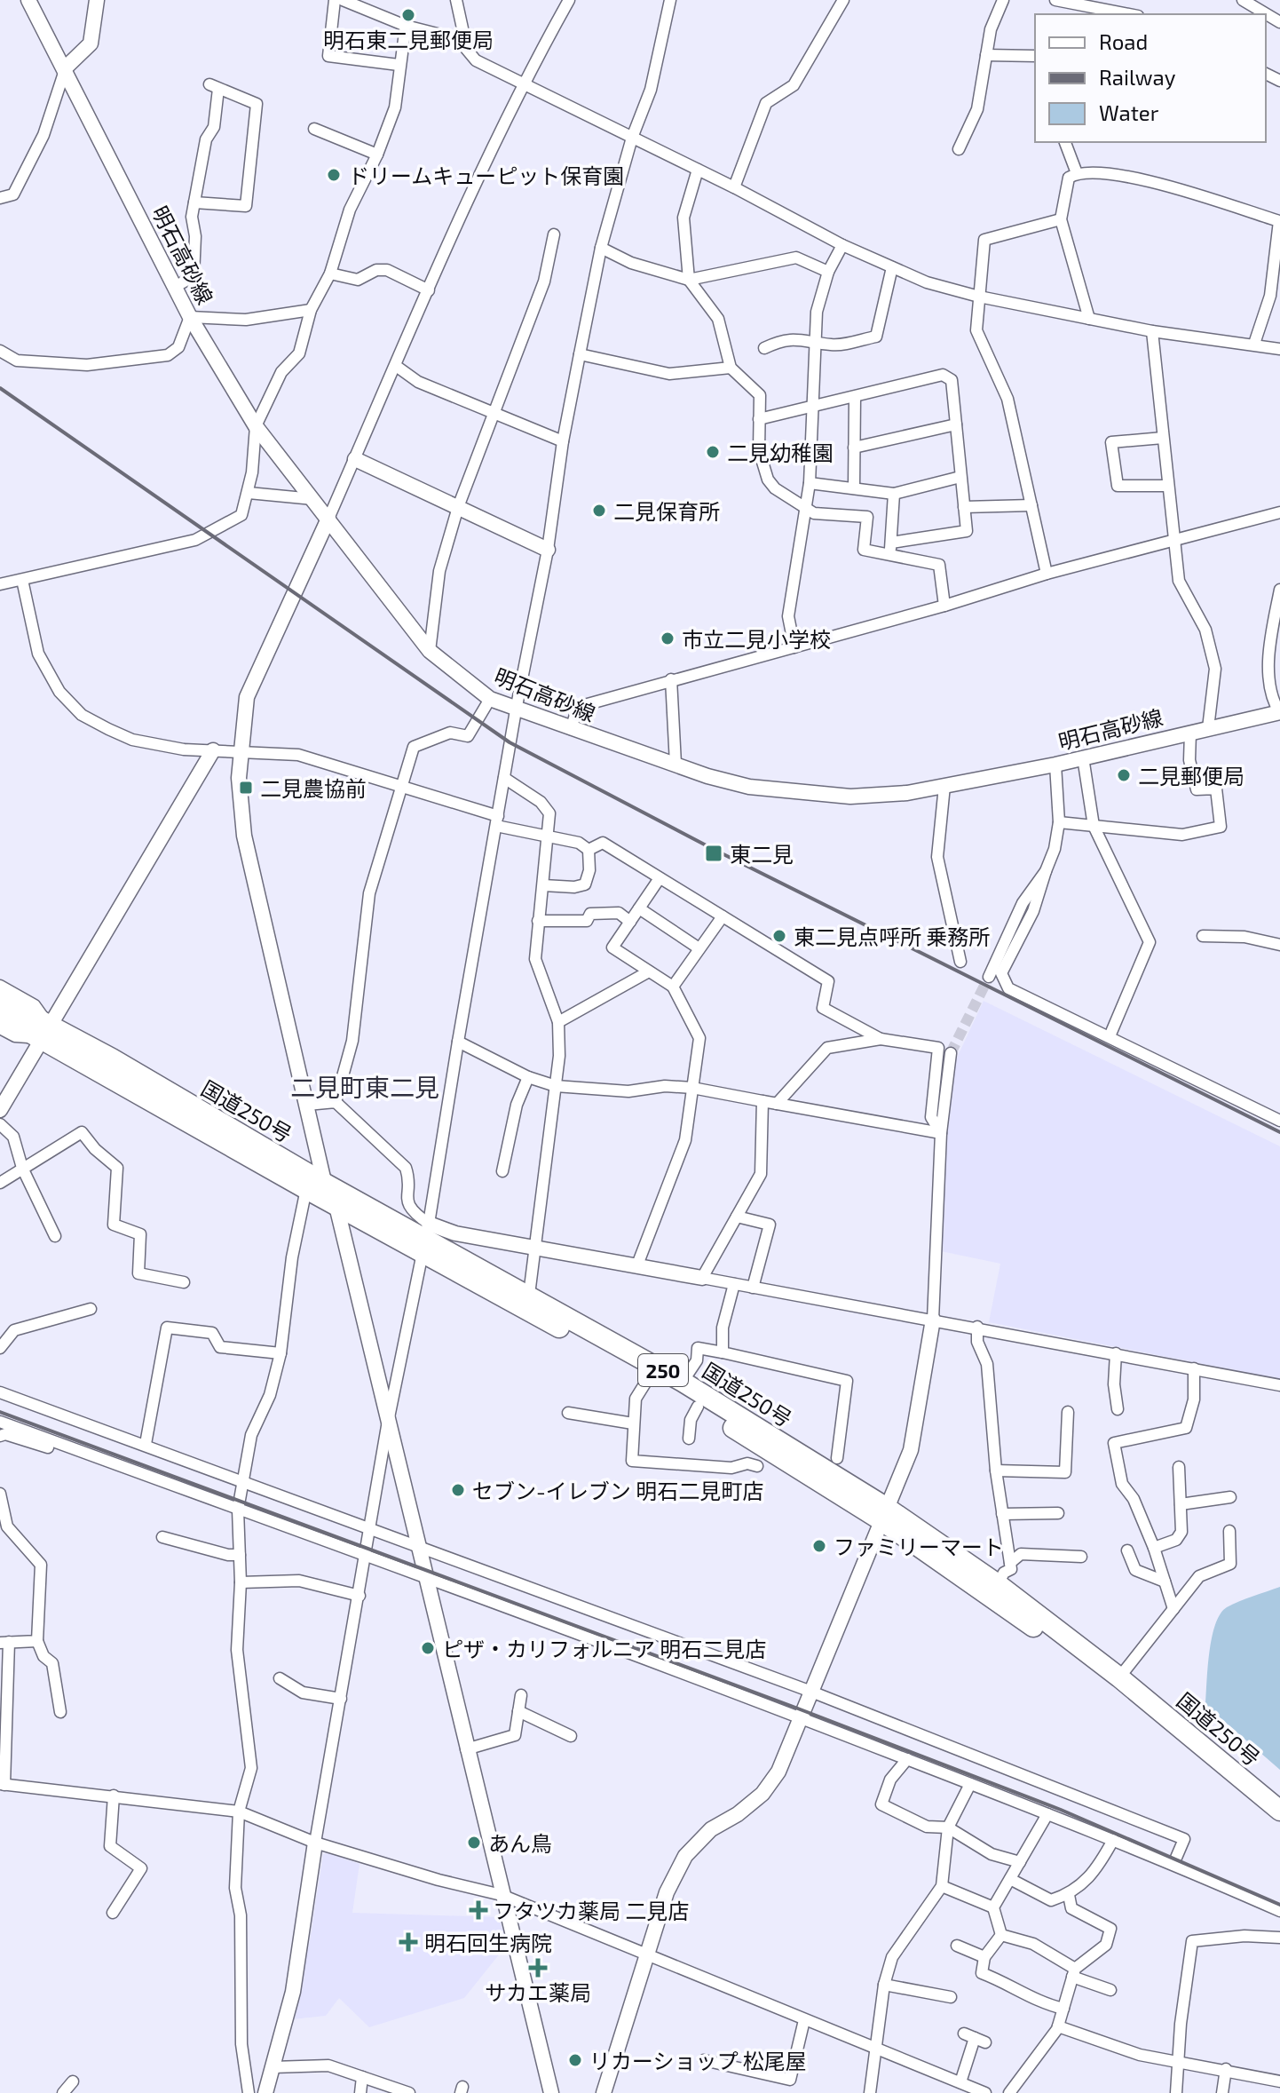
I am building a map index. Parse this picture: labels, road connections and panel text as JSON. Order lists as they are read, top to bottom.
{
  "streets": {
    "highway": ["国道250号", "250"],
    "street": ["明石高砂線"]
  },
  "districts": ["二見町東二見"],
  "places": {
    "other": [
      "明石東二見郵便局",
      "ドリームキューピット保育園",
      "二見幼稚園",
      "二見保育所",
      "市立二見小学校",
      "二見郵便局",
      "東二見点呼所 乗務所",
      "セブン-イレブン 明石二見町店",
      "ファミリーマート",
      "ピザ・カリフォルニア 明石二見店",
      "あん鳥",
      "リカーショップ 松尾屋"
    ],
    "transit": ["二見農協前", "東二見"],
    "health": ["フタツカ薬局 二見店", "明石回生病院", "サカエ薬局"]
  },
  "legend": ["Road", "Railway", "Water"]
}
